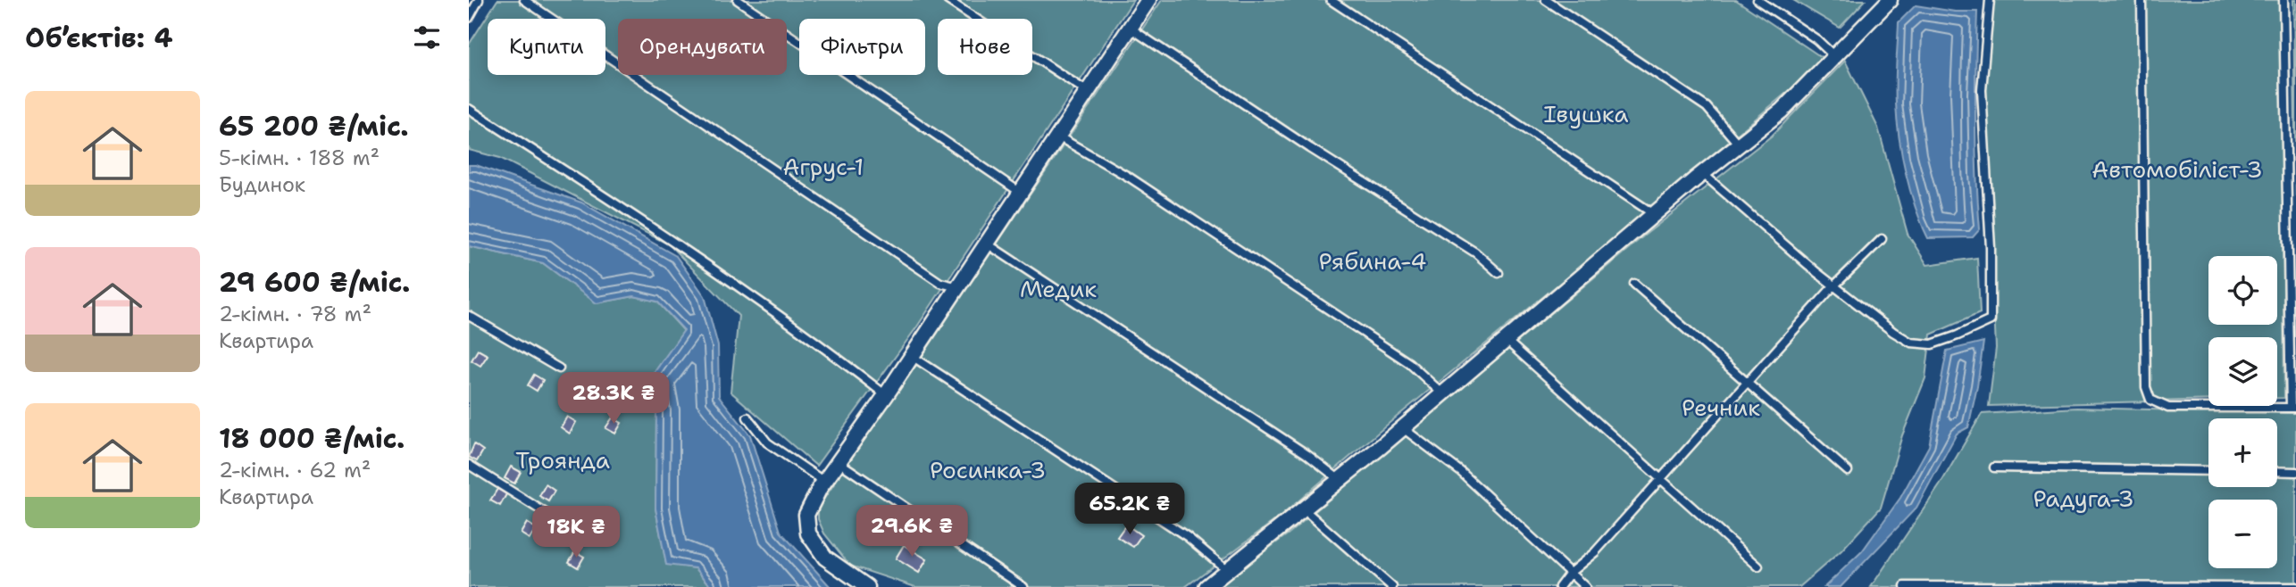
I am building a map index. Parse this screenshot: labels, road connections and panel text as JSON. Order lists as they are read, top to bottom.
{
  "parks": [
    "Івушка",
    "Агрус-1",
    "Автомобіліст-3",
    "Рябина-4",
    "Медик",
    "Речник",
    "Троянда",
    "Росинка-3",
    "Радуга-3"
  ],
  "page": {
    "heading": "Об’єктів: 4",
    "chip": [
      "Купити",
      "Орендувати",
      "Фільтри",
      "Нове"
    ],
    "list": [
      {
        "name": "65 200 ₴/міс.",
        "note": "5-кімн. · 188 m² · Будинок"
      },
      {
        "name": "29 600 ₴/міс.",
        "note": "2-кімн. · 78 m² · Квартира"
      },
      {
        "name": "18 000 ₴/міс.",
        "note": "2-кімн. · 62 m² · Квартира"
      }
    ],
    "map_buttons": ["+", "−"],
    "price": [
      "28.3K ₴",
      "65.2K ₴",
      "29.6K ₴",
      "18K ₴"
    ]
  }
}
